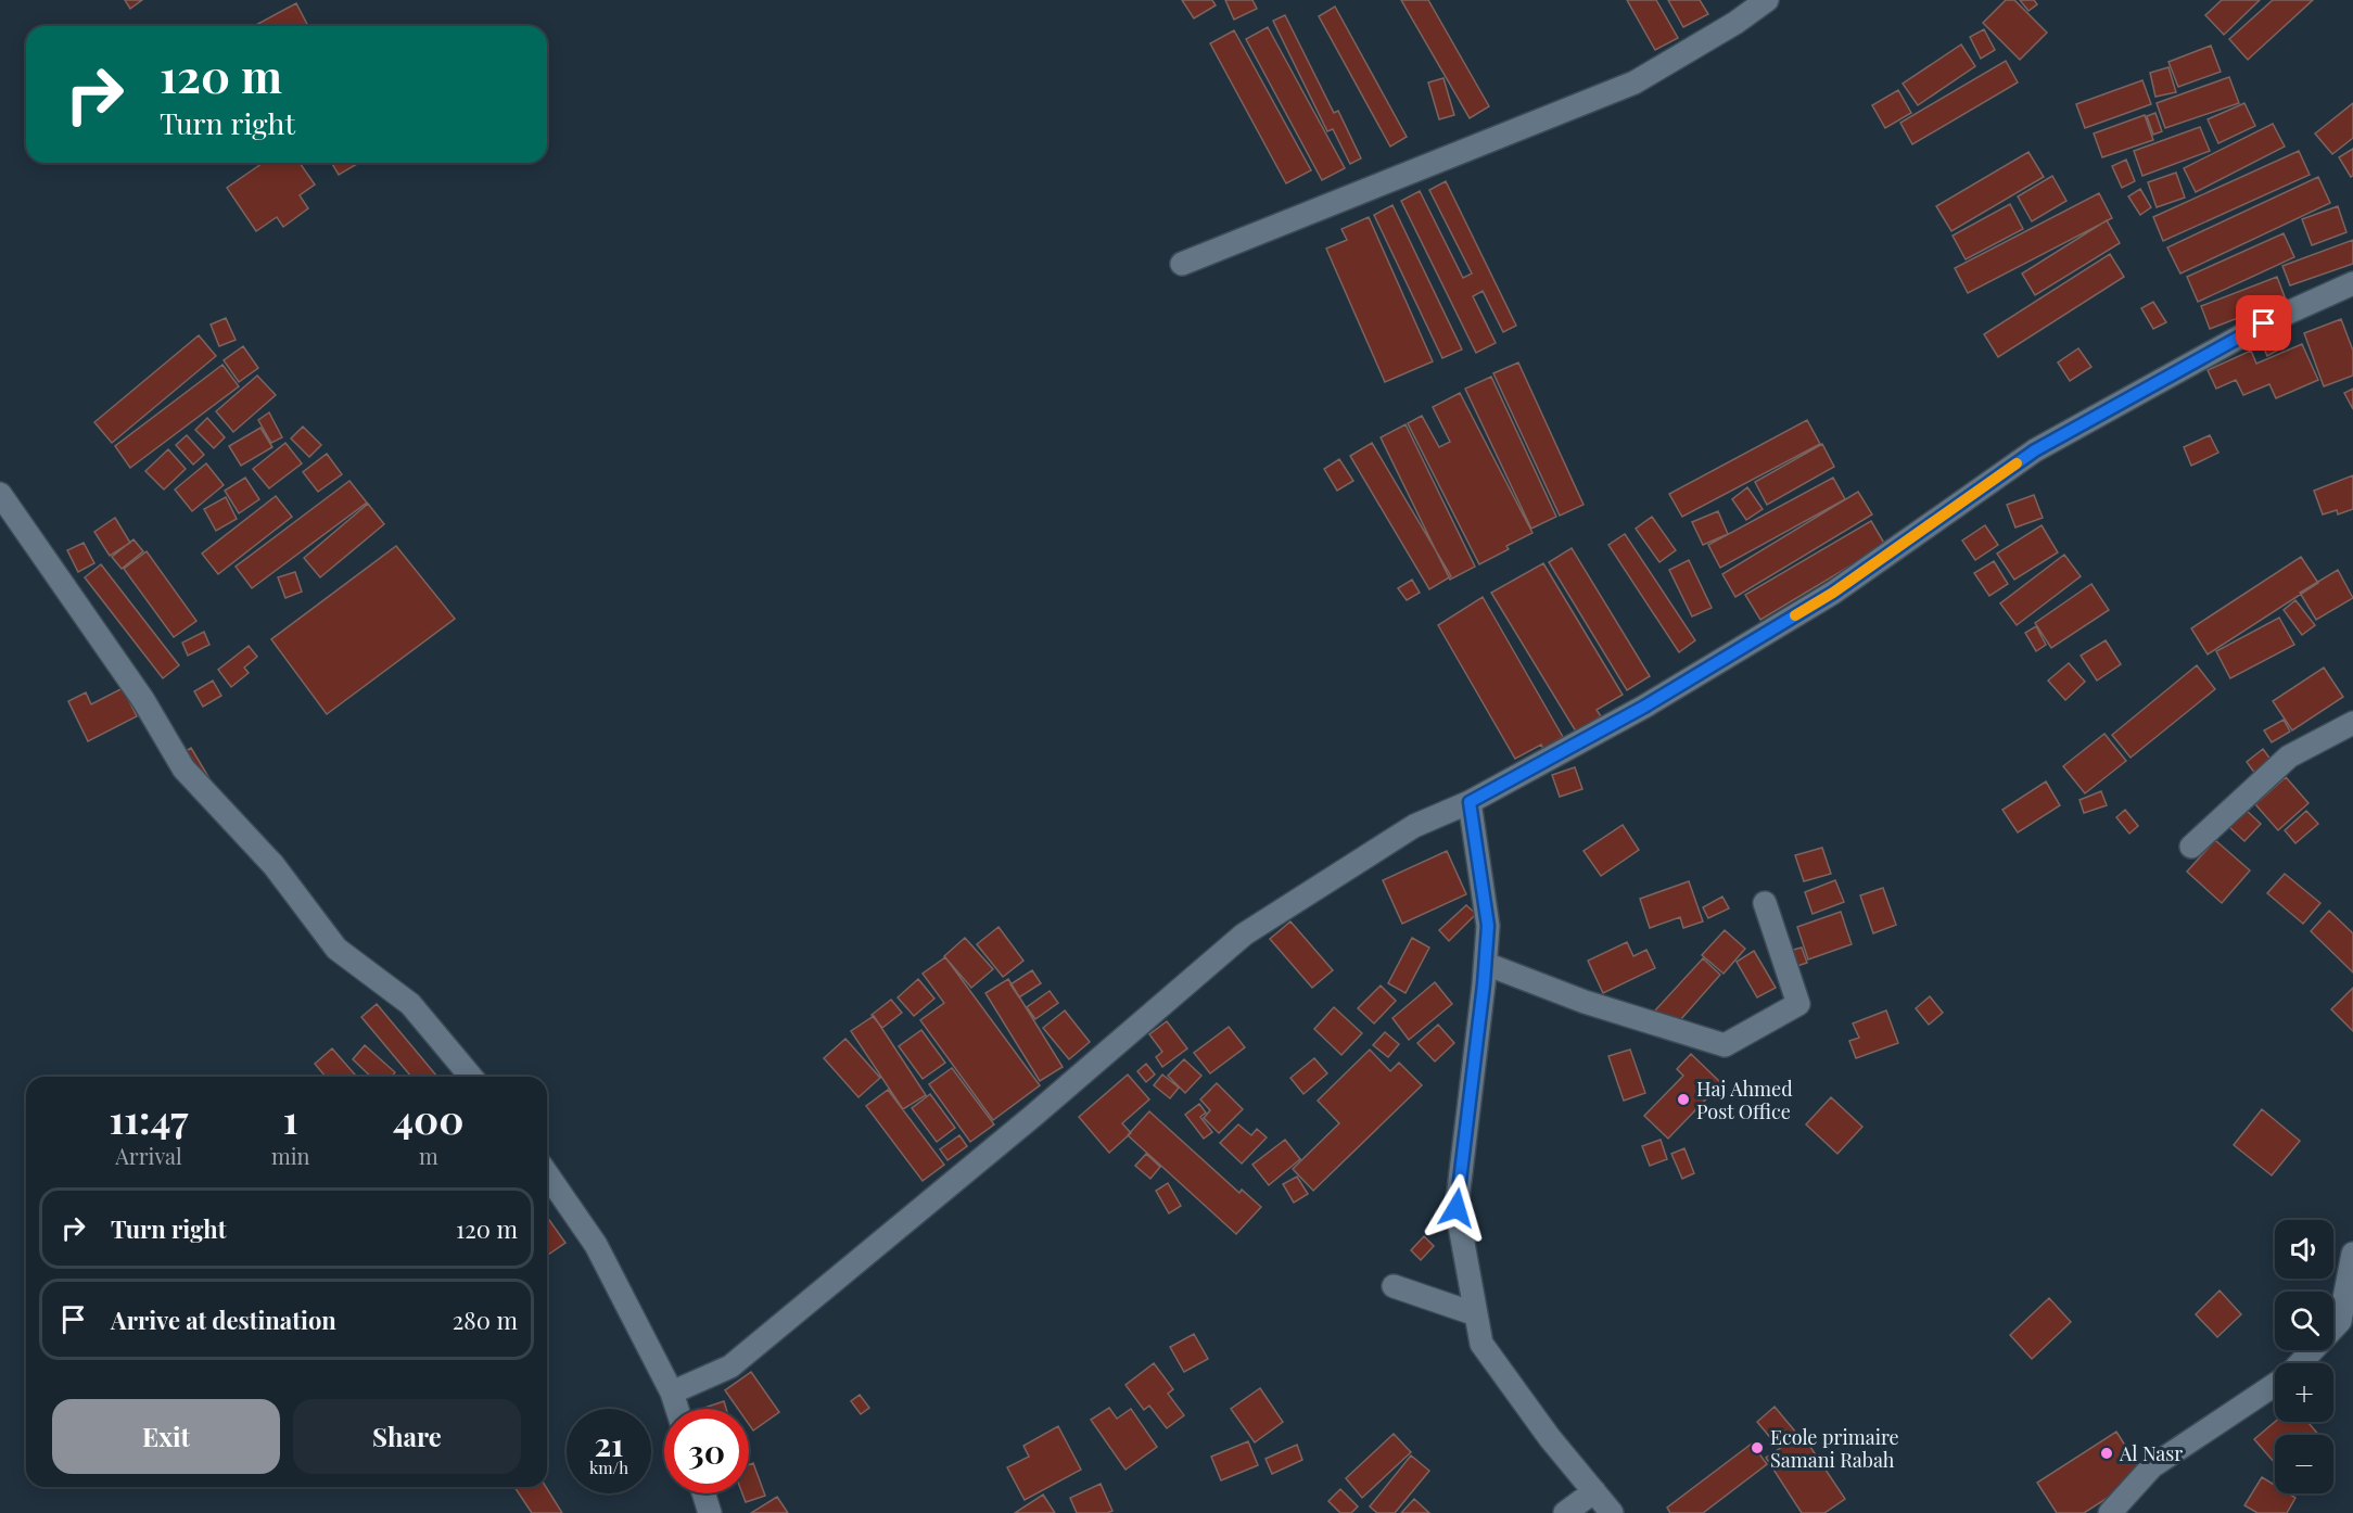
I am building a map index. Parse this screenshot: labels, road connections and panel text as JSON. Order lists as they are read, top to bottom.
{
  "places": ["Haj Ahmed Post Office", "Ecole primaire Samani Rabah", "Al Nasr"],
  "page": {
    "turn": ["120 m", "Turn right"],
    "eta": [
      "11:47",
      "Arrival",
      "1",
      "min",
      "400",
      "m"
    ],
    "list": [
      {
        "name": "Turn right",
        "value": "120 m"
      },
      {
        "name": "Arrive at destination",
        "value": "280 m"
      }
    ],
    "map_buttons": ["+", "−"],
    "buttons": ["Exit", "Share"],
    "speed": "21 km/h",
    "limit": "30"
  }
}
